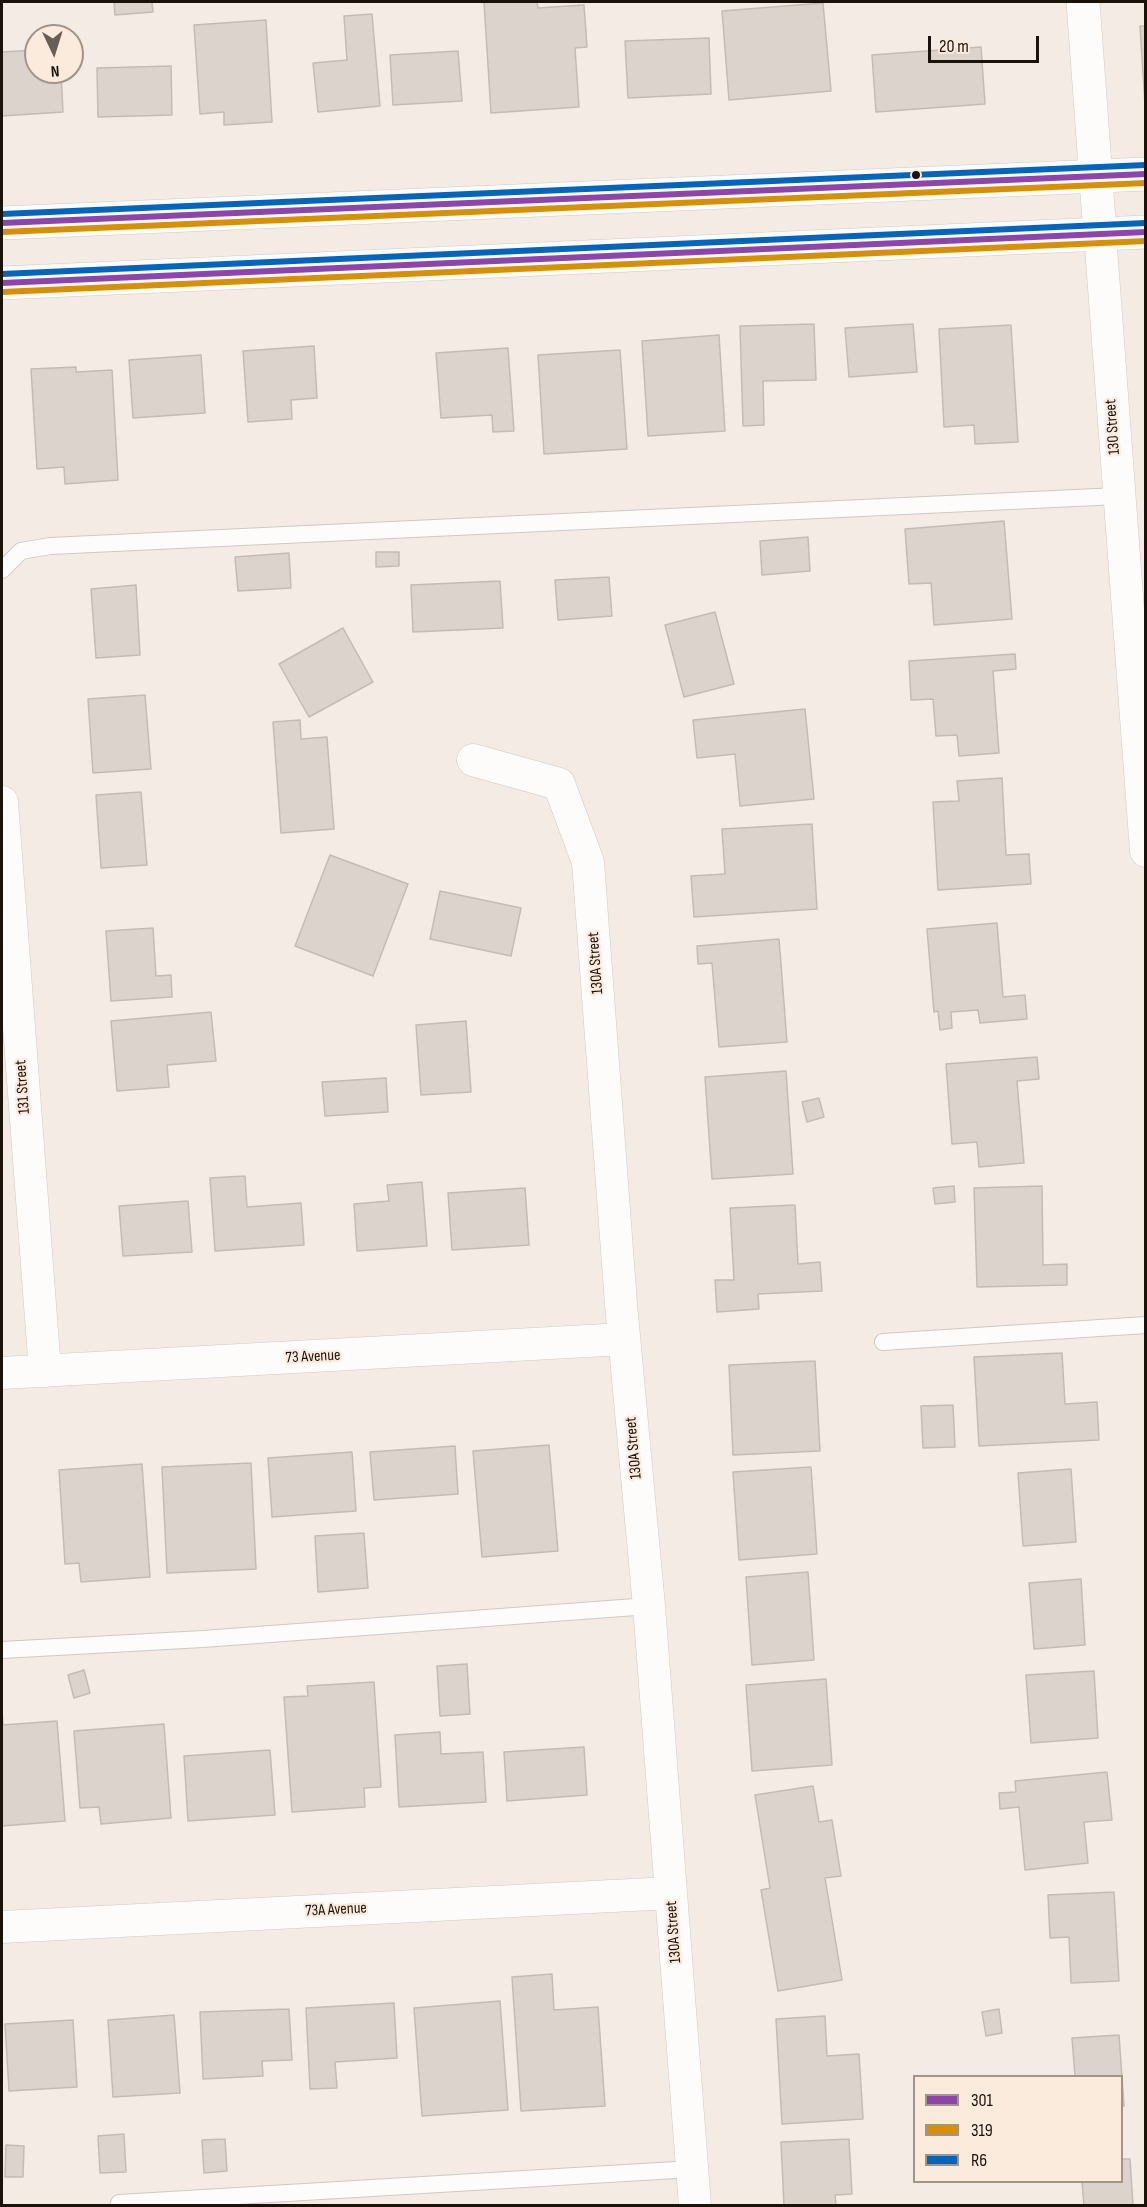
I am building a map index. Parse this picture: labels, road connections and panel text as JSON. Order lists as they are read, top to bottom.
{
  "streets": {
    "main road": ["130 Street"],
    "street": [
      "130A Street",
      "131 Street",
      "73 Avenue",
      "73A Avenue"
    ]
  },
  "crossings": [
    ["130A Street", "73 Avenue"],
    ["130A Street", "73A Avenue"],
    ["131 Street", "73 Avenue"]
  ],
  "lines": ["transit line R6", "transit line 301", "transit line 319"],
  "legend": ["301", "319", "R6"],
  "scale_bar": "20 m",
  "north": "bottom"
}
